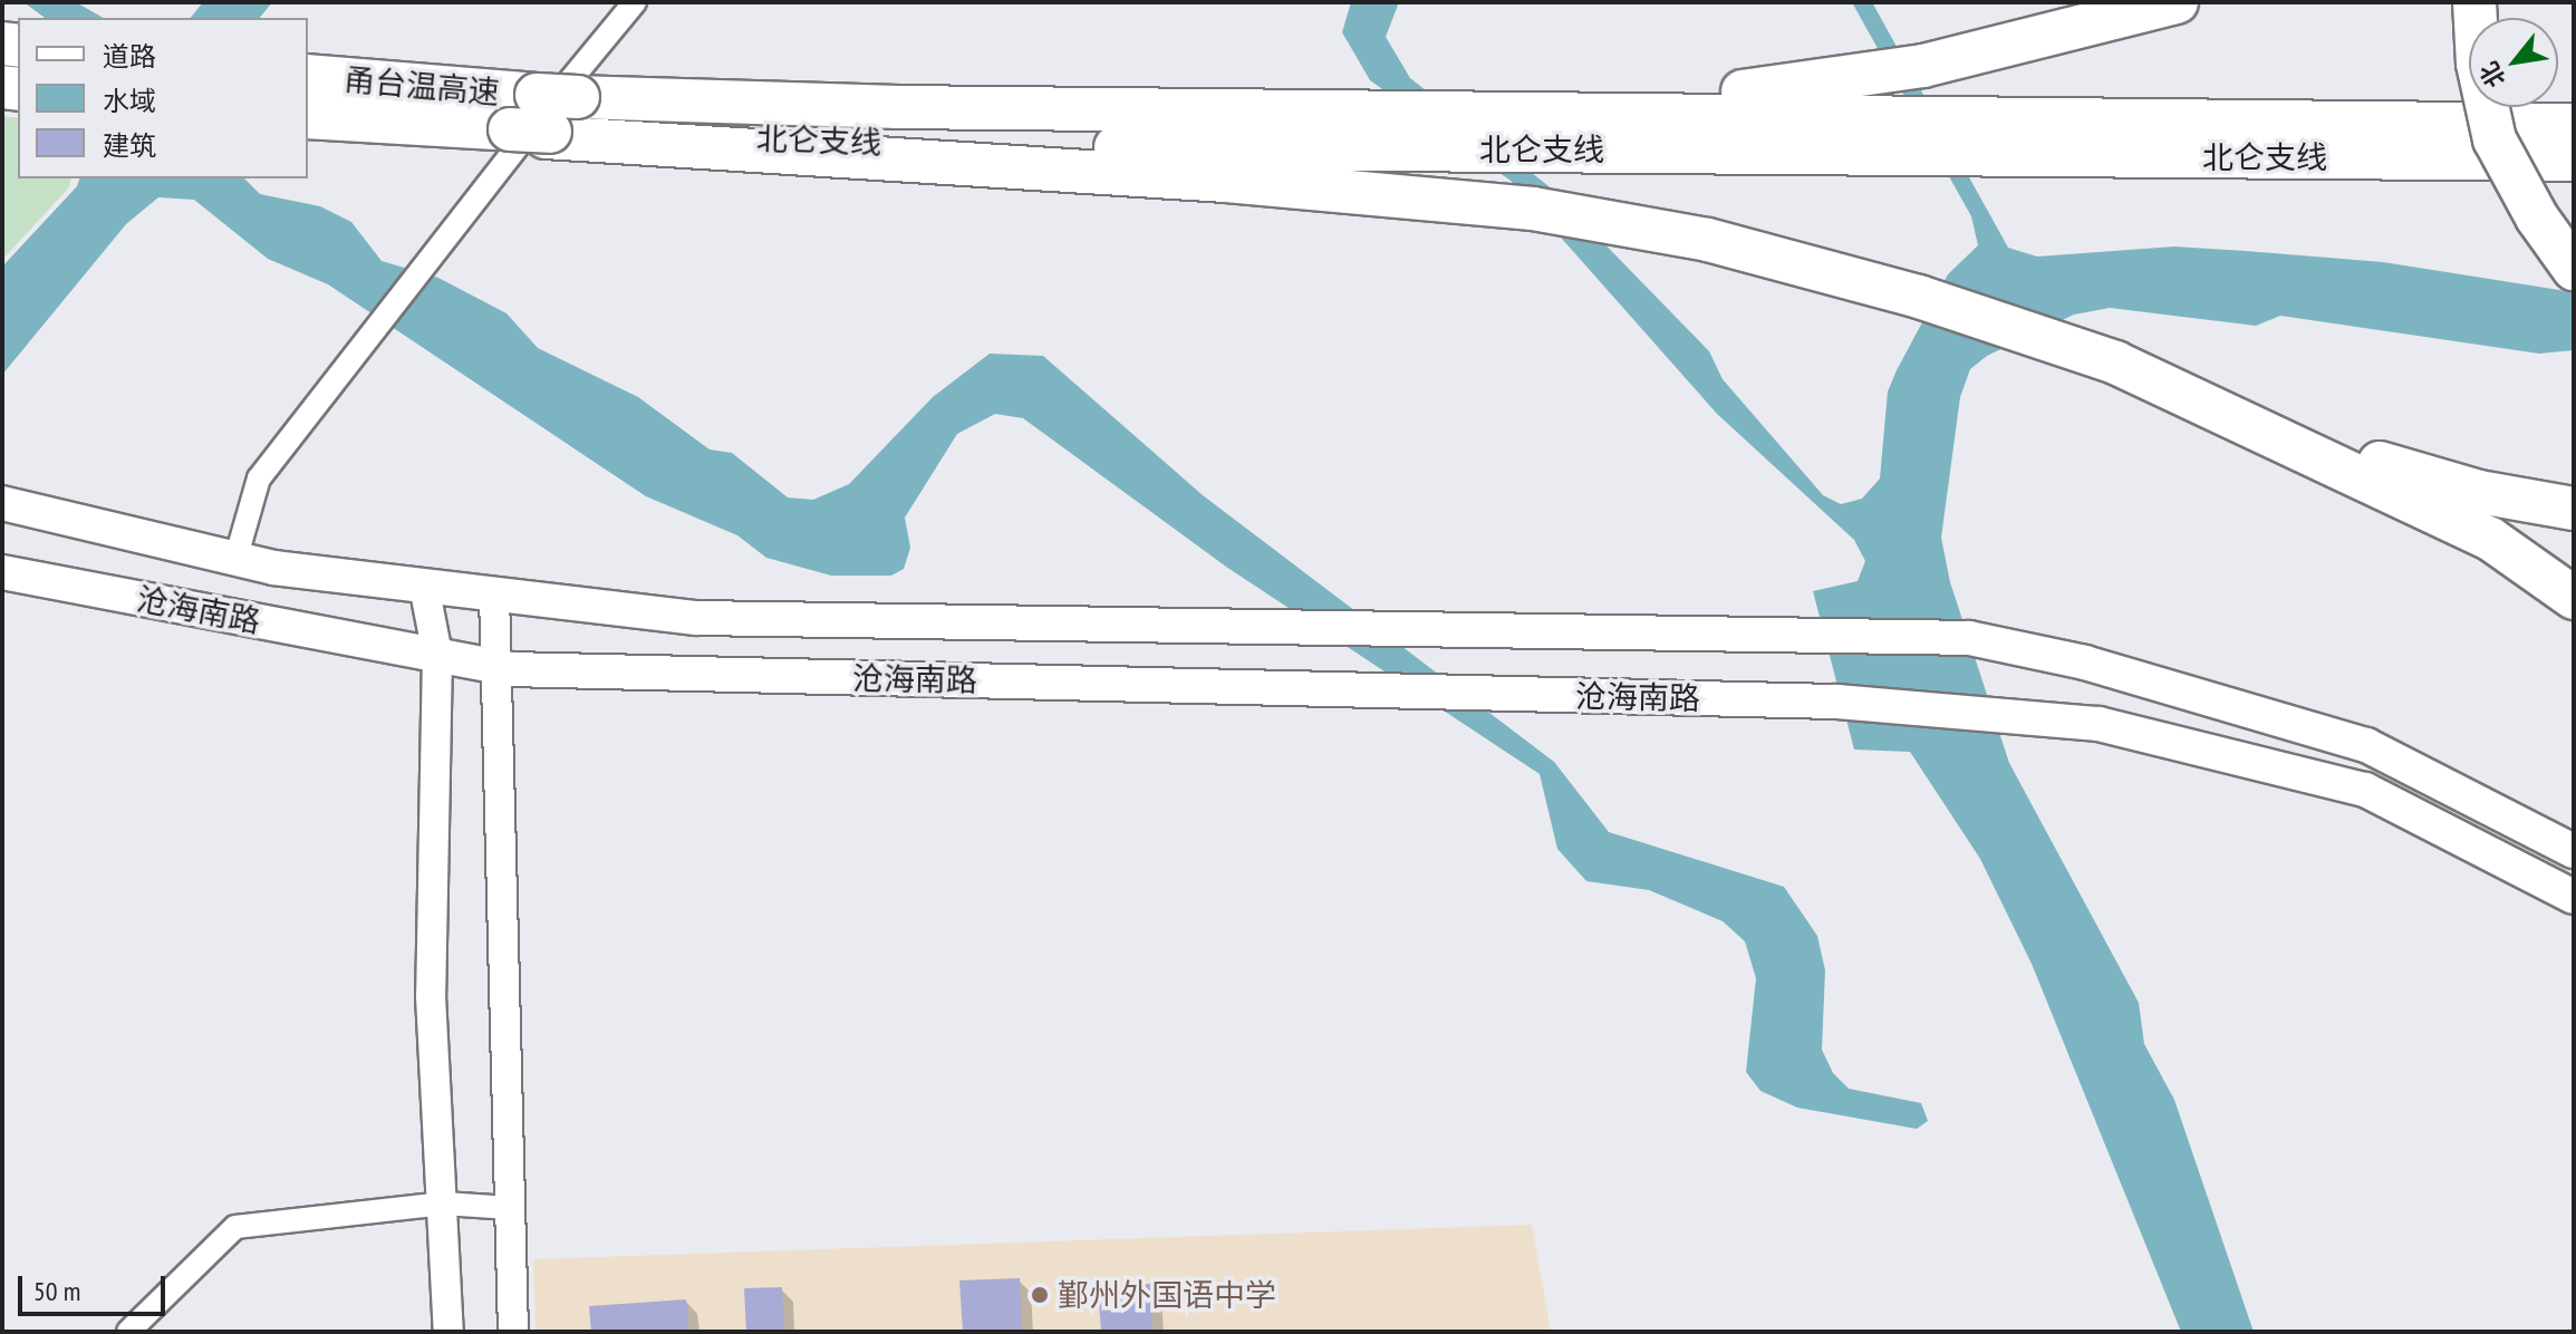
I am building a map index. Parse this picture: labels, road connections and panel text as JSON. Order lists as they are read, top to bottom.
{
  "streets": {
    "highway": ["甬台温高速", "北仑支线"],
    "main road": ["沧海南路"]
  },
  "crossings": [
    ["甬台温高速", "北仑支线"]
  ],
  "places": ["鄞州外国语中学"],
  "legend": ["道路", "水域", "建筑"],
  "scale_bar": "50 m",
  "north": "bottom left"
}
